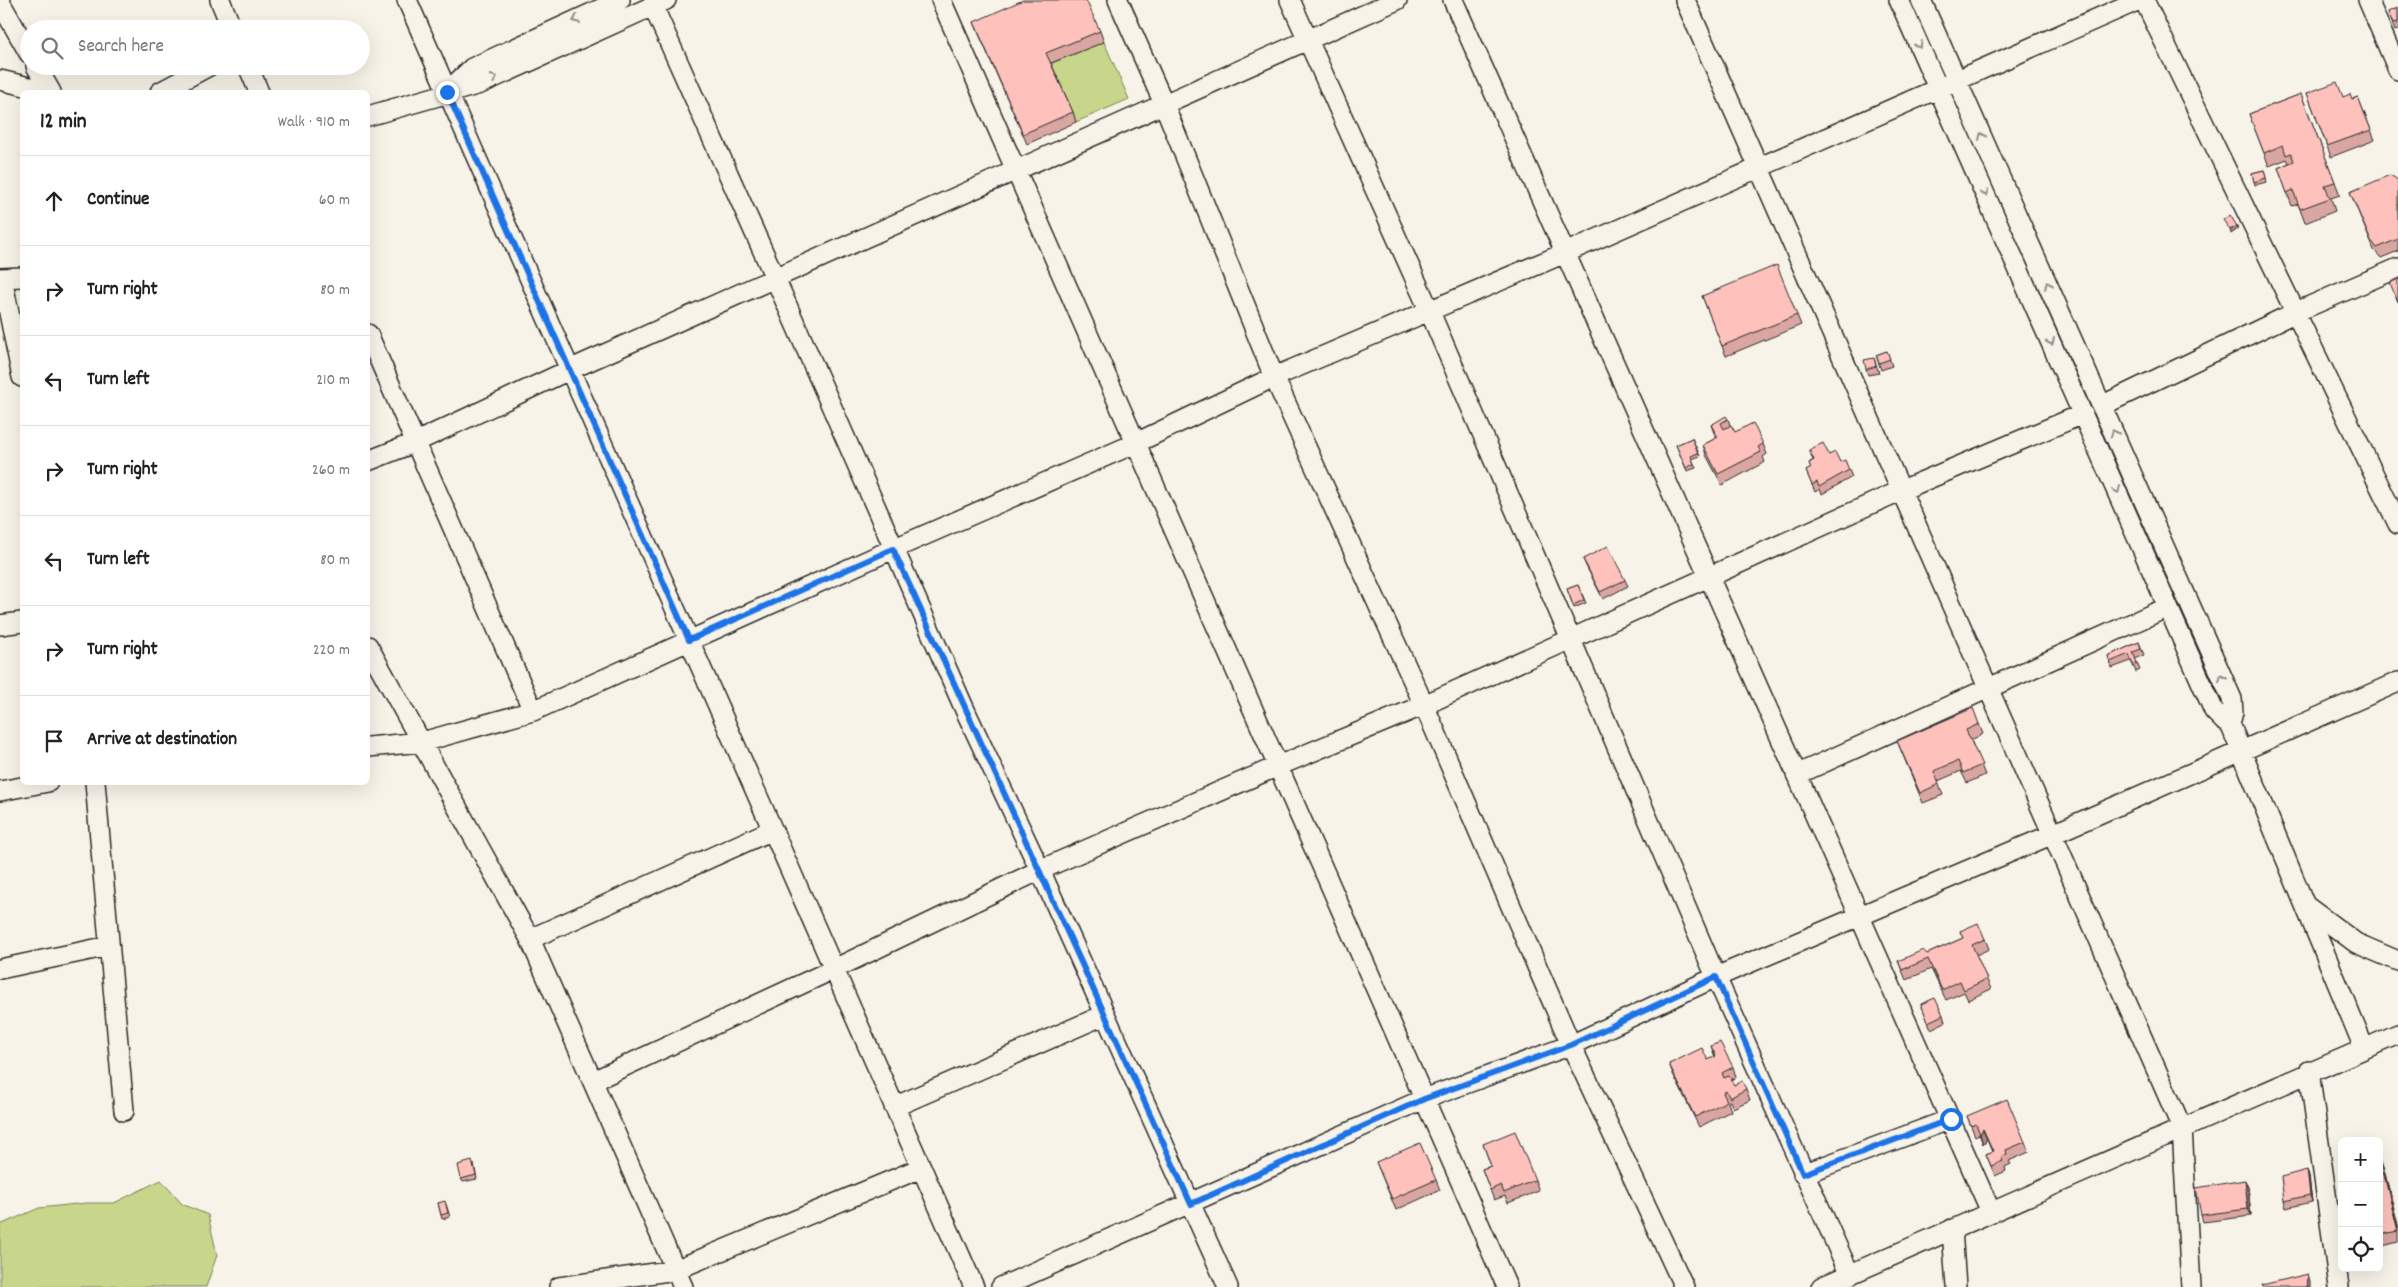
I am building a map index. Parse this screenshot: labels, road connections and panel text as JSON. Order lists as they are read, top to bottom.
{
  "page": {
    "search": "Search here",
    "heading": ["12 min", "Walk · 910 m"],
    "list": [
      ["Continue", "60 m"],
      ["Turn right", "80 m"],
      ["Turn left", "210 m"],
      ["Turn right", "260 m"],
      ["Turn left", "80 m"],
      ["Turn right", "220 m"],
      "Arrive at destination"
    ],
    "map_buttons": ["+", "−"]
  }
}
